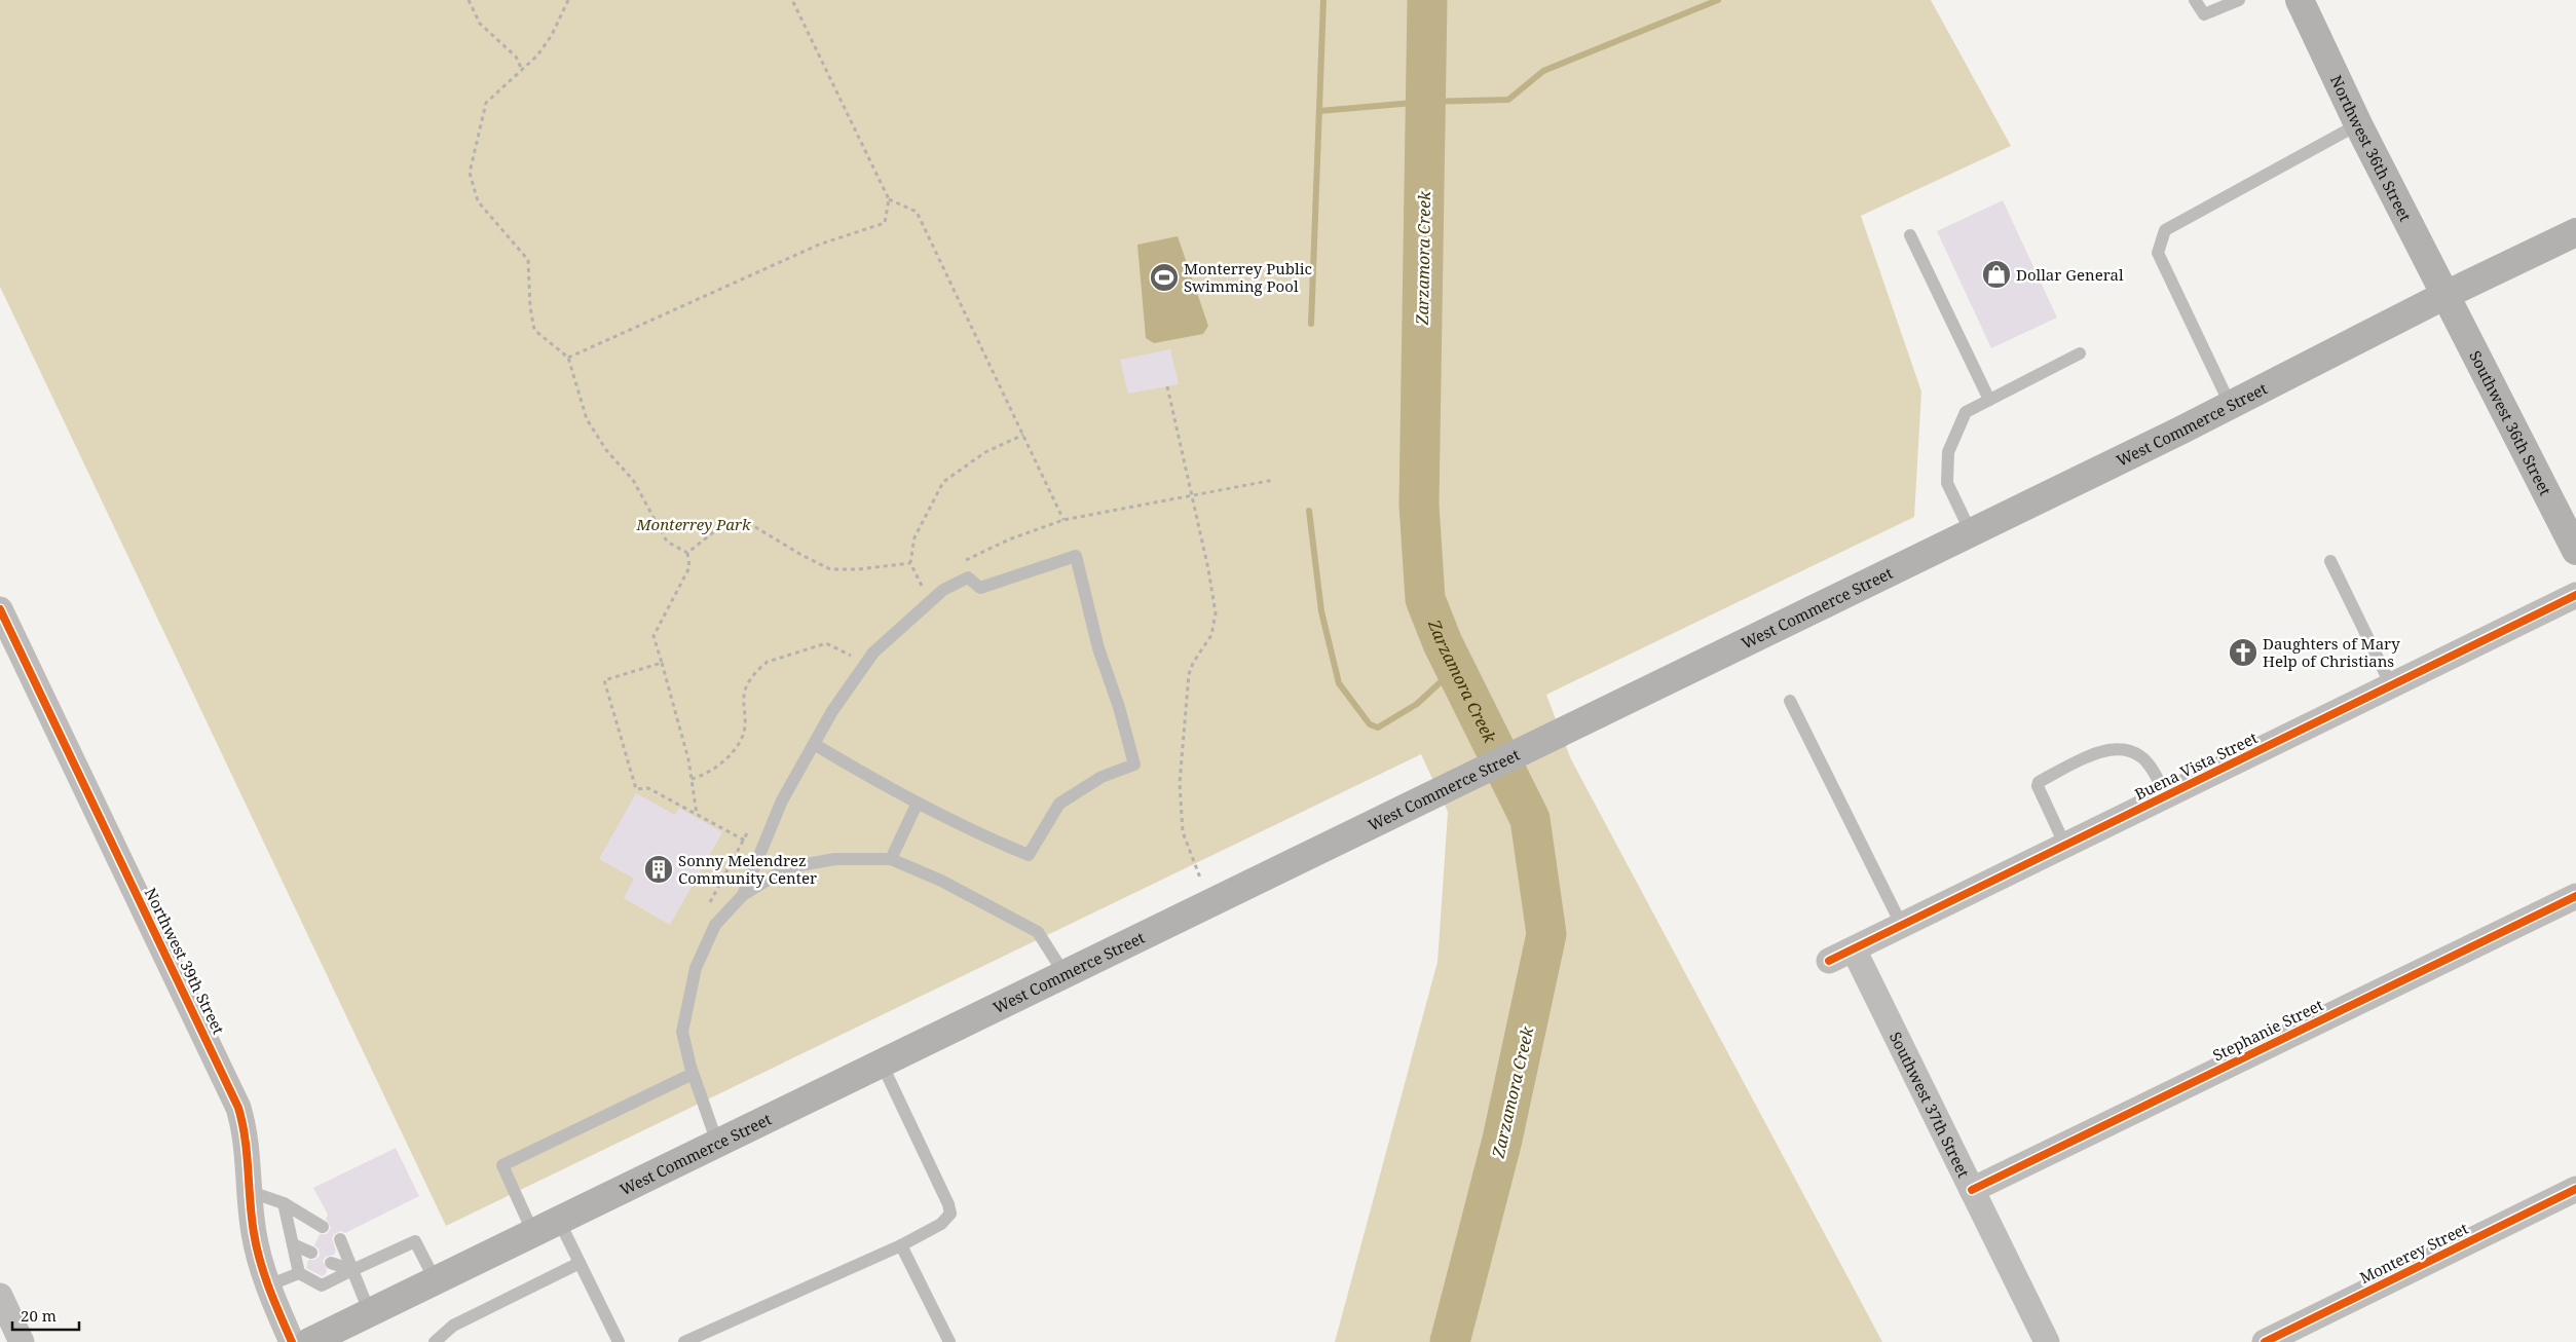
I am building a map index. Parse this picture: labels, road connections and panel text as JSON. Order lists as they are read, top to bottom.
{
  "streets": {
    "main road": ["Northwest 36th Street", "Southwest 36th Street", "West Commerce Street"],
    "street": [
      "Buena Vista Street",
      "Northwest 39th Street",
      "Stephanie Street",
      "Southwest 37th Street",
      "Monterey Street"
    ]
  },
  "crossings": [
    ["Northwest 36th Street", "Southwest 36th Street"],
    ["Northwest 36th Street", "West Commerce Street"],
    ["Southwest 36th Street", "West Commerce Street"],
    ["Buena Vista Street", "Southwest 37th Street"],
    ["Stephanie Street", "Southwest 37th Street"]
  ],
  "water": ["Zarzamora Creek"],
  "parks": ["Monterrey Park"],
  "places": {
    "shop": ["Dollar General"],
    "sports": ["Monterrey Public Swimming Pool"],
    "church": ["Daughters of Mary Help of Christians"],
    "building": ["Sonny Melendrez Community Center"]
  },
  "scale_bar": "20 m"
}
